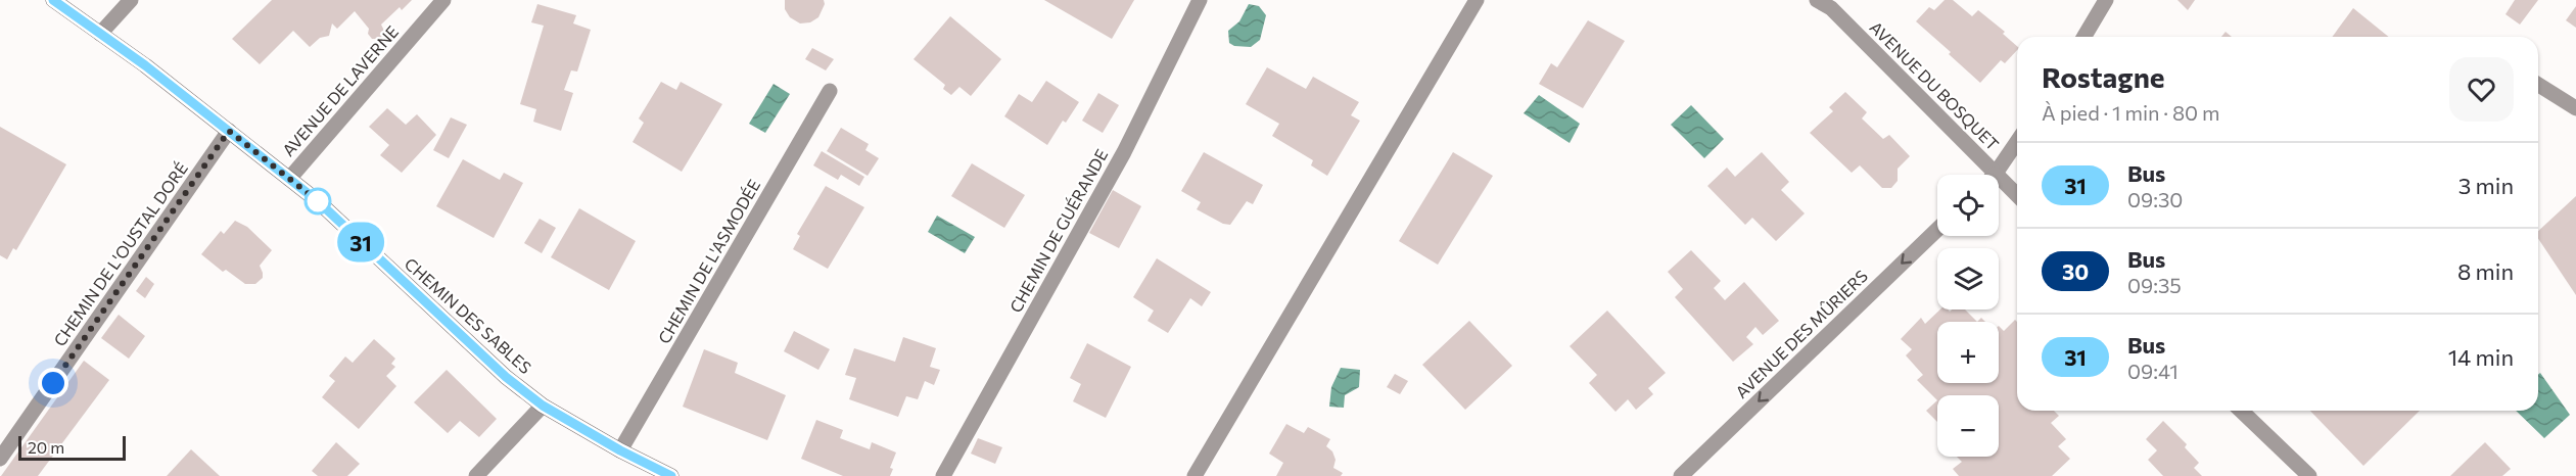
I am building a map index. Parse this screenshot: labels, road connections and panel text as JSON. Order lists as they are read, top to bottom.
{
  "streets": {
    "street": [
      "AVENUE DU BOSQUET",
      "AVENUE DE LAVERNE",
      "CHEMIN DE GUÉRANDE",
      "CHEMIN DE L'OUSTAL DORÉ",
      "CHEMIN DE L'ASMODÉE",
      "CHEMIN DES SABLES",
      "AVENUE DES MÛRIERS"
    ]
  },
  "crossings": [
    ["AVENUE DE LAVERNE", "CHEMIN DES SABLES"],
    ["CHEMIN DE L'OUSTAL DORÉ", "CHEMIN DES SABLES"],
    ["CHEMIN DE L'ASMODÉE", "CHEMIN DES SABLES"]
  ],
  "one_way": ["AVENUE DES MÛRIERS"],
  "lines": ["bus line 31"],
  "scale_bar": "20 m",
  "page": {
    "on_map": "31",
    "heading": ["Rostagne", "À pied · 1 min · 80 m"],
    "list": [
      {
        "mark": "31",
        "name": "Bus",
        "note": "09:30",
        "value": "3 min"
      },
      {
        "mark": "30",
        "name": "Bus",
        "note": "09:35",
        "value": "8 min"
      },
      {
        "mark": "31",
        "name": "Bus",
        "note": "09:41",
        "value": "14 min"
      }
    ],
    "map_buttons": ["+", "−"],
    "scale": "20 m"
  }
}
